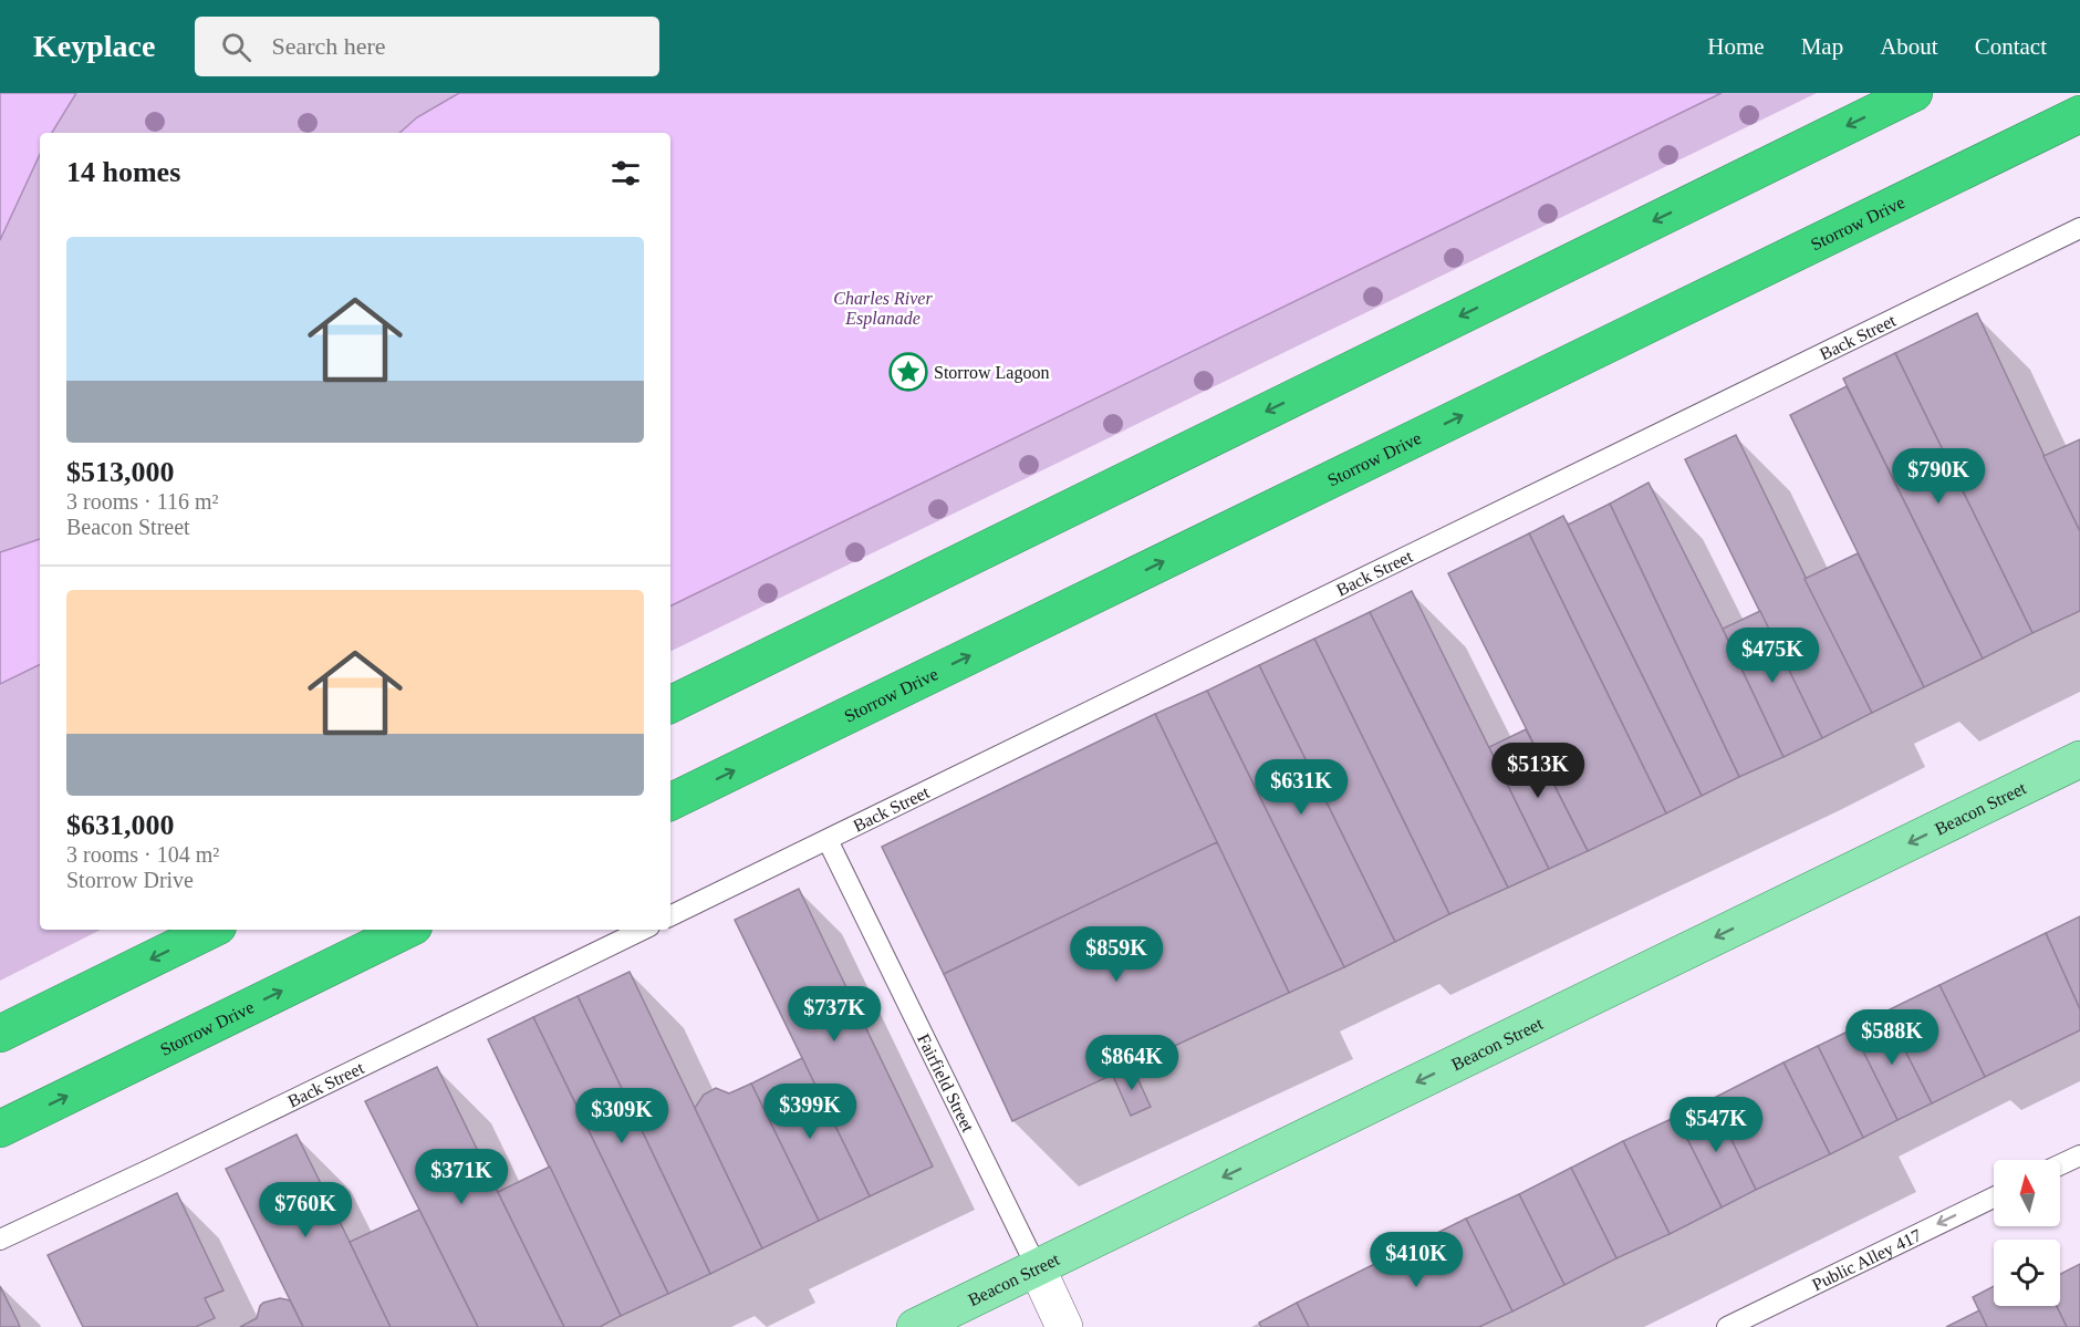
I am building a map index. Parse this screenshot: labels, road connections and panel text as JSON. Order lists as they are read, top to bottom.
{
  "streets": {
    "highway": ["Storrow Drive"],
    "main road": ["Beacon Street"],
    "street": ["Fairfield Street"],
    "lane": ["Back Street", "Public Alley 417"]
  },
  "crossings": [
    ["Back Street", "Fairfield Street"],
    ["Beacon Street", "Fairfield Street"]
  ],
  "one_way": ["Beacon Street", "Public Alley 417"],
  "parks": ["Charles River Esplanade"],
  "places": {
    "place": ["Storrow Lagoon"]
  },
  "north": "top",
  "page": {
    "header": "Keyplace",
    "search": "Search here",
    "nav": [
      "Home",
      "Map",
      "About",
      "Contact"
    ],
    "heading": "14 homes",
    "list": [
      {
        "name": "$513,000",
        "note": "3 rooms · 116 m² · Beacon Street"
      },
      {
        "name": "$631,000",
        "note": "3 rooms · 104 m² · Storrow Drive"
      }
    ],
    "price": [
      "$790K",
      "$475K",
      "$513K",
      "$631K",
      "$859K",
      "$737K",
      "$588K",
      "$864K",
      "$399K",
      "$309K",
      "$547K",
      "$371K",
      "$760K",
      "$410K"
    ]
  }
}
